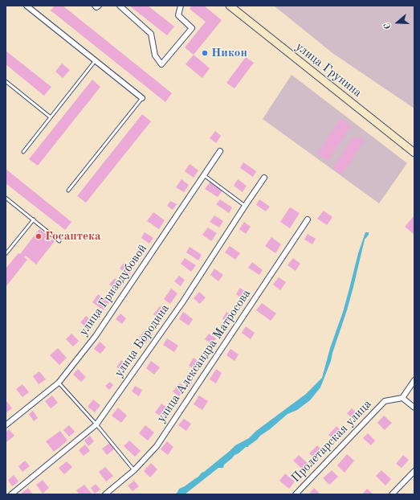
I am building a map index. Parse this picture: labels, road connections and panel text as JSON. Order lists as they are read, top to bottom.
{
  "streets": {
    "street": [
      "улица Грунина",
      "улица Гризодубовой",
      "улица Бородина",
      "улица Александра Матросова",
      "Пролетарская улица"
    ]
  },
  "places": ["Никон", "Госаптека"],
  "north": "left"
}
